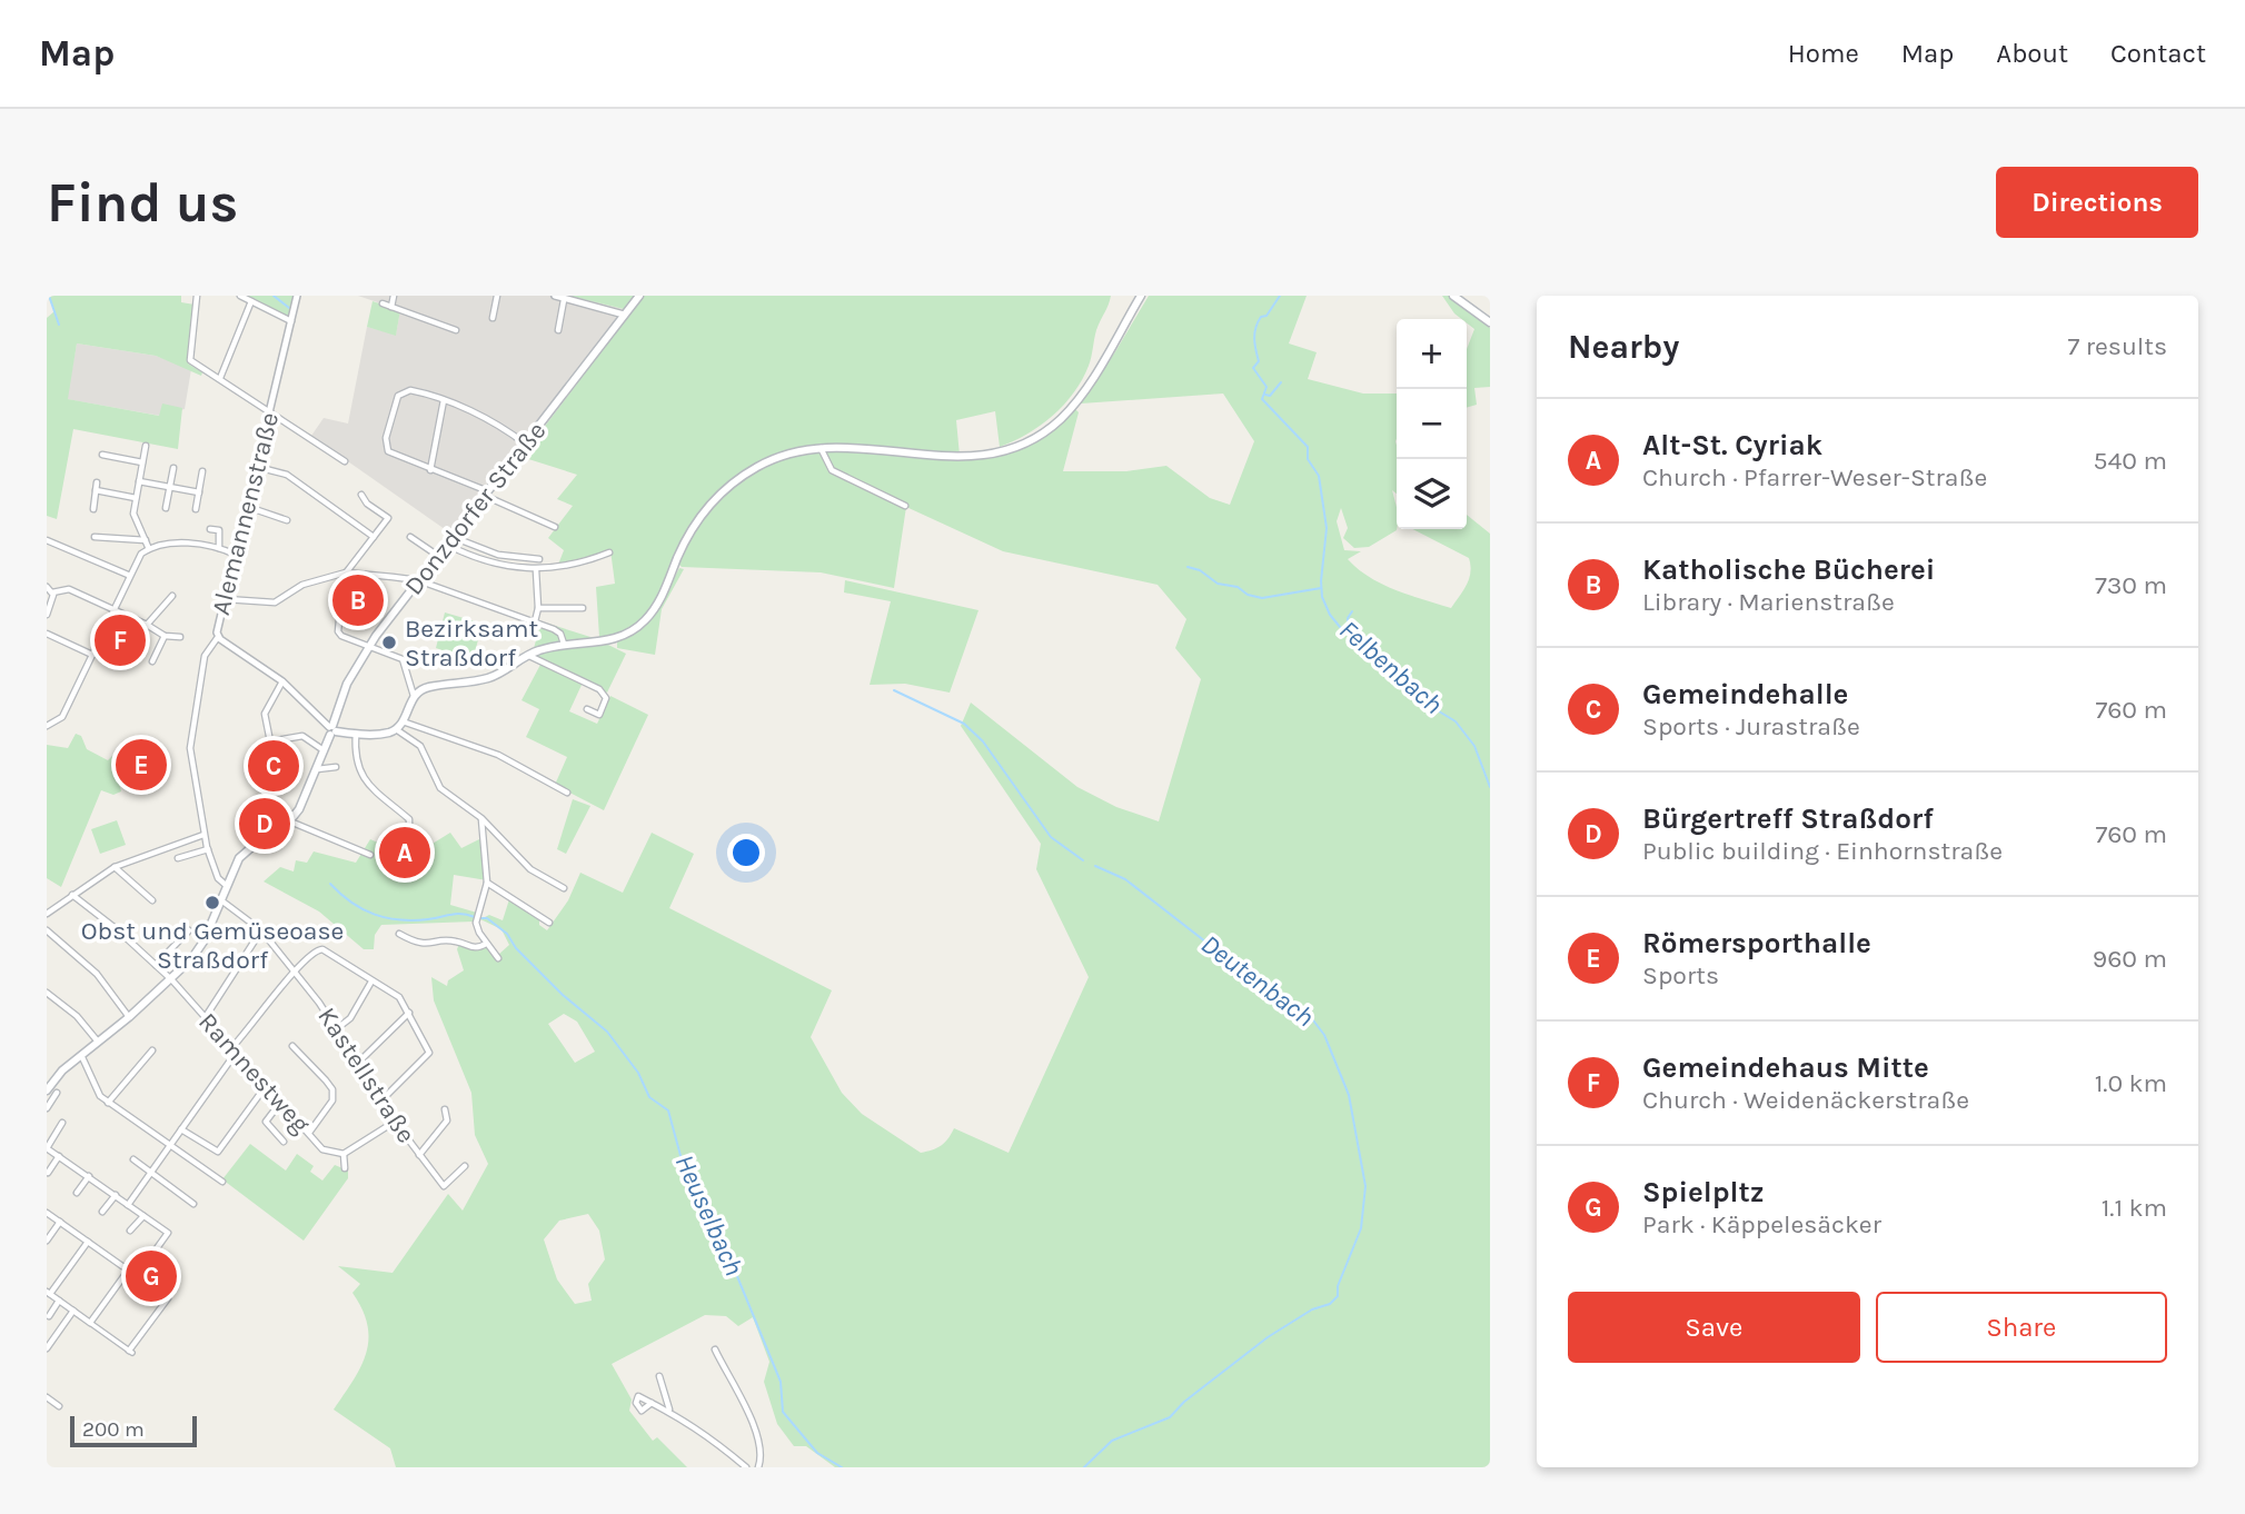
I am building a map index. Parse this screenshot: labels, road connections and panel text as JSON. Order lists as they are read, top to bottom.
{
  "streets": {
    "main road": ["Donzdorfer Straße"],
    "street": ["Alemannenstraße", "Ramnestweg", "Kastellstraße"]
  },
  "crossings": [
    ["Donzdorfer Straße", "Alemannenstraße"]
  ],
  "water": ["Felbenbach", "Deutenbach", "Heuselbach"],
  "places": ["Bezirksamt Straßdorf", "Obst und Gemüseoase Straßdorf"],
  "scale_bar": "200 m",
  "page": {
    "header": "Map",
    "nav": [
      "Home",
      "Map",
      "About",
      "Contact"
    ],
    "buttons": [
      "Directions",
      ["Save", "Share"]
    ],
    "title": "Find us",
    "heading": ["Nearby", "7 results"],
    "map_buttons": ["+", "−"],
    "list": [
      {
        "mark": "A",
        "name": "Alt-St. Cyriak",
        "note": "Church · Pfarrer-Weser-Straße",
        "value": "540 m"
      },
      {
        "mark": "B",
        "name": "Katholische Bücherei",
        "note": "Library · Marienstraße",
        "value": "730 m"
      },
      {
        "mark": "C",
        "name": "Gemeindehalle",
        "note": "Sports · Jurastraße",
        "value": "760 m"
      },
      {
        "mark": "D",
        "name": "Bürgertreff Straßdorf",
        "note": "Public building · Einhornstraße",
        "value": "760 m"
      },
      {
        "mark": "E",
        "name": "Römersporthalle",
        "note": "Sports",
        "value": "960 m"
      },
      {
        "mark": "F",
        "name": "Gemeindehaus Mitte",
        "note": "Church · Weidenäckerstraße",
        "value": "1.0 km"
      },
      {
        "mark": "G",
        "name": "Spielpltz",
        "note": "Park · Käppelesäcker",
        "value": "1.1 km"
      }
    ],
    "pins": [
      "B",
      "F",
      "E",
      "C",
      "D",
      "A",
      "G"
    ],
    "scale": "200 m"
  }
}
